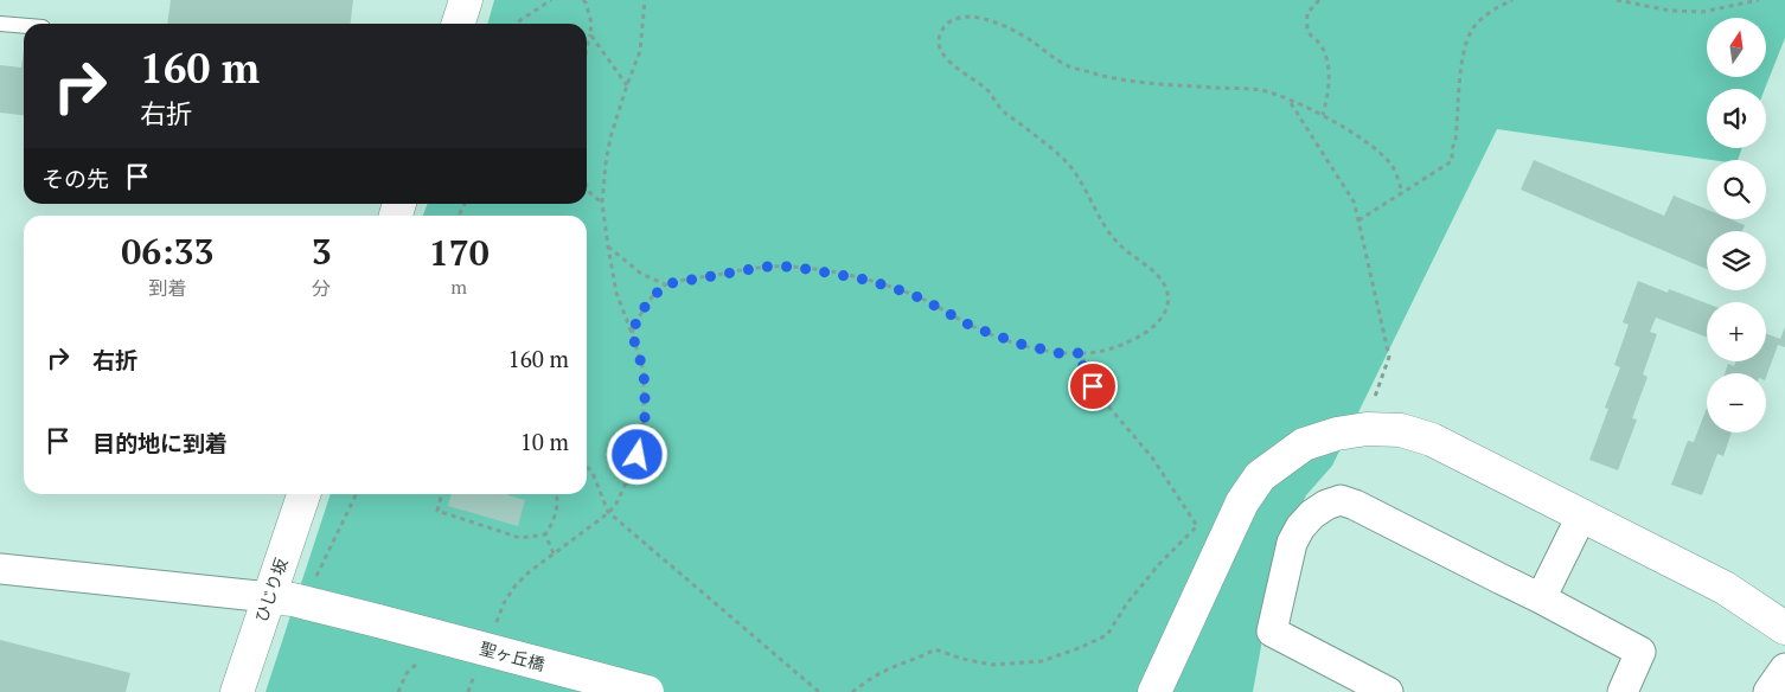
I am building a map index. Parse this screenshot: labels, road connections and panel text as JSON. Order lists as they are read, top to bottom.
{
  "streets": {
    "street": ["ひじり坂", "聖ヶ丘橋"]
  },
  "crossings": [
    ["ひじり坂", "聖ヶ丘橋"]
  ],
  "north": "top",
  "page": {
    "map_buttons": ["+", "−"],
    "turn": ["160 m", "右折"],
    "then": "その先",
    "eta": [
      "06:33",
      "到着",
      "3",
      "分",
      "170",
      "m"
    ],
    "list": [
      {
        "name": "右折",
        "value": "160 m"
      },
      {
        "name": "目的地に到着",
        "value": "10 m"
      }
    ]
  }
}
